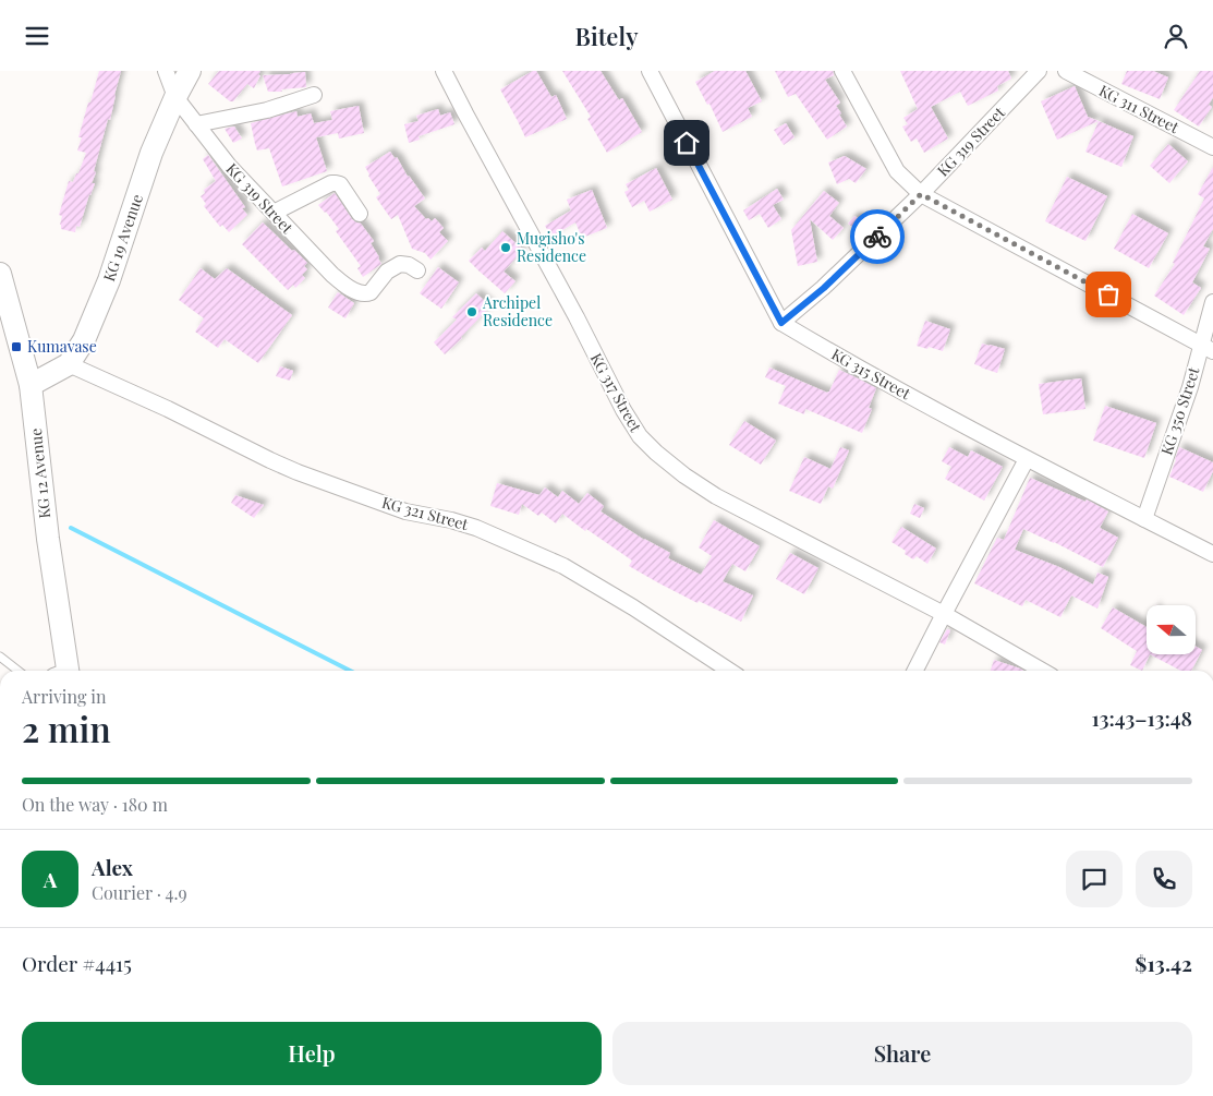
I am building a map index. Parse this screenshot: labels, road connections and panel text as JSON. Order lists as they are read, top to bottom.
{
  "streets": {
    "main road": ["KG 19 Avenue", "KG 12 Avenue"],
    "street": [
      "KG 311 Street",
      "KG 319 Street",
      "KG 315 Street",
      "KG 317 Street",
      "KG 350 Street",
      "KG 321 Street"
    ]
  },
  "crossings": [
    ["KG 319 Street", "KG 19 Avenue"],
    ["KG 319 Street", "KG 315 Street"],
    ["KG 19 Avenue", "KG 12 Avenue"],
    ["KG 19 Avenue", "KG 321 Street"],
    ["KG 315 Street", "KG 350 Street"]
  ],
  "places": {
    "other": ["Mugisho's Residence", "Archipel Residence"],
    "transit": ["Kumavase"]
  },
  "north": "left",
  "page": {
    "header": "Bitely",
    "heading": ["2 min", "Arriving in", "13:43–13:48"],
    "panel": [
      "Alex",
      "Courier · 4.9",
      "Order #4415",
      "$13.42"
    ],
    "bar": "On the way · 180 m",
    "round": "A",
    "buttons": ["Help", "Share"]
  }
}
